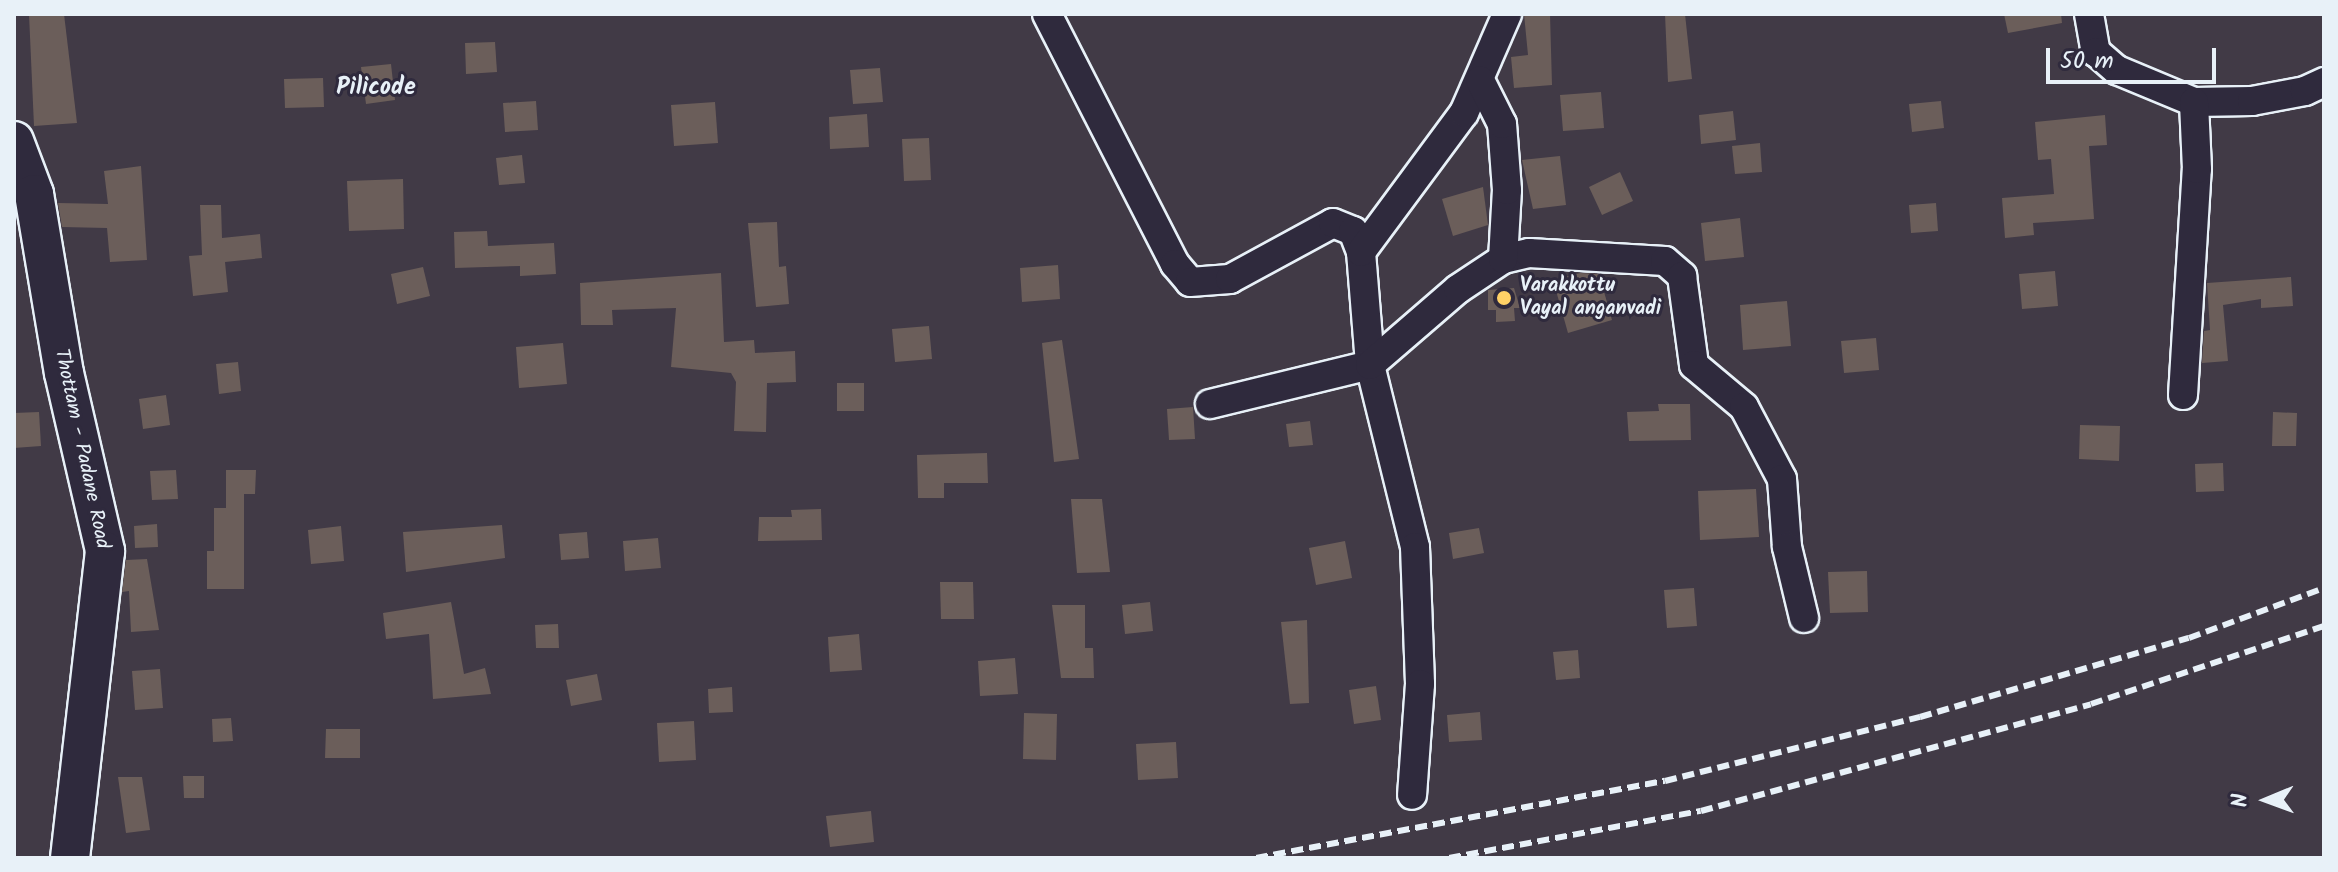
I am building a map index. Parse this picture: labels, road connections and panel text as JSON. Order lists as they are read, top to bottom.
{
  "streets": {
    "street": ["Thottam - Padane Road"]
  },
  "districts": ["Pilicode"],
  "places": ["Varakkottu Vayal anganvadi"],
  "scale_bar": "50 m",
  "north": "left"
}
